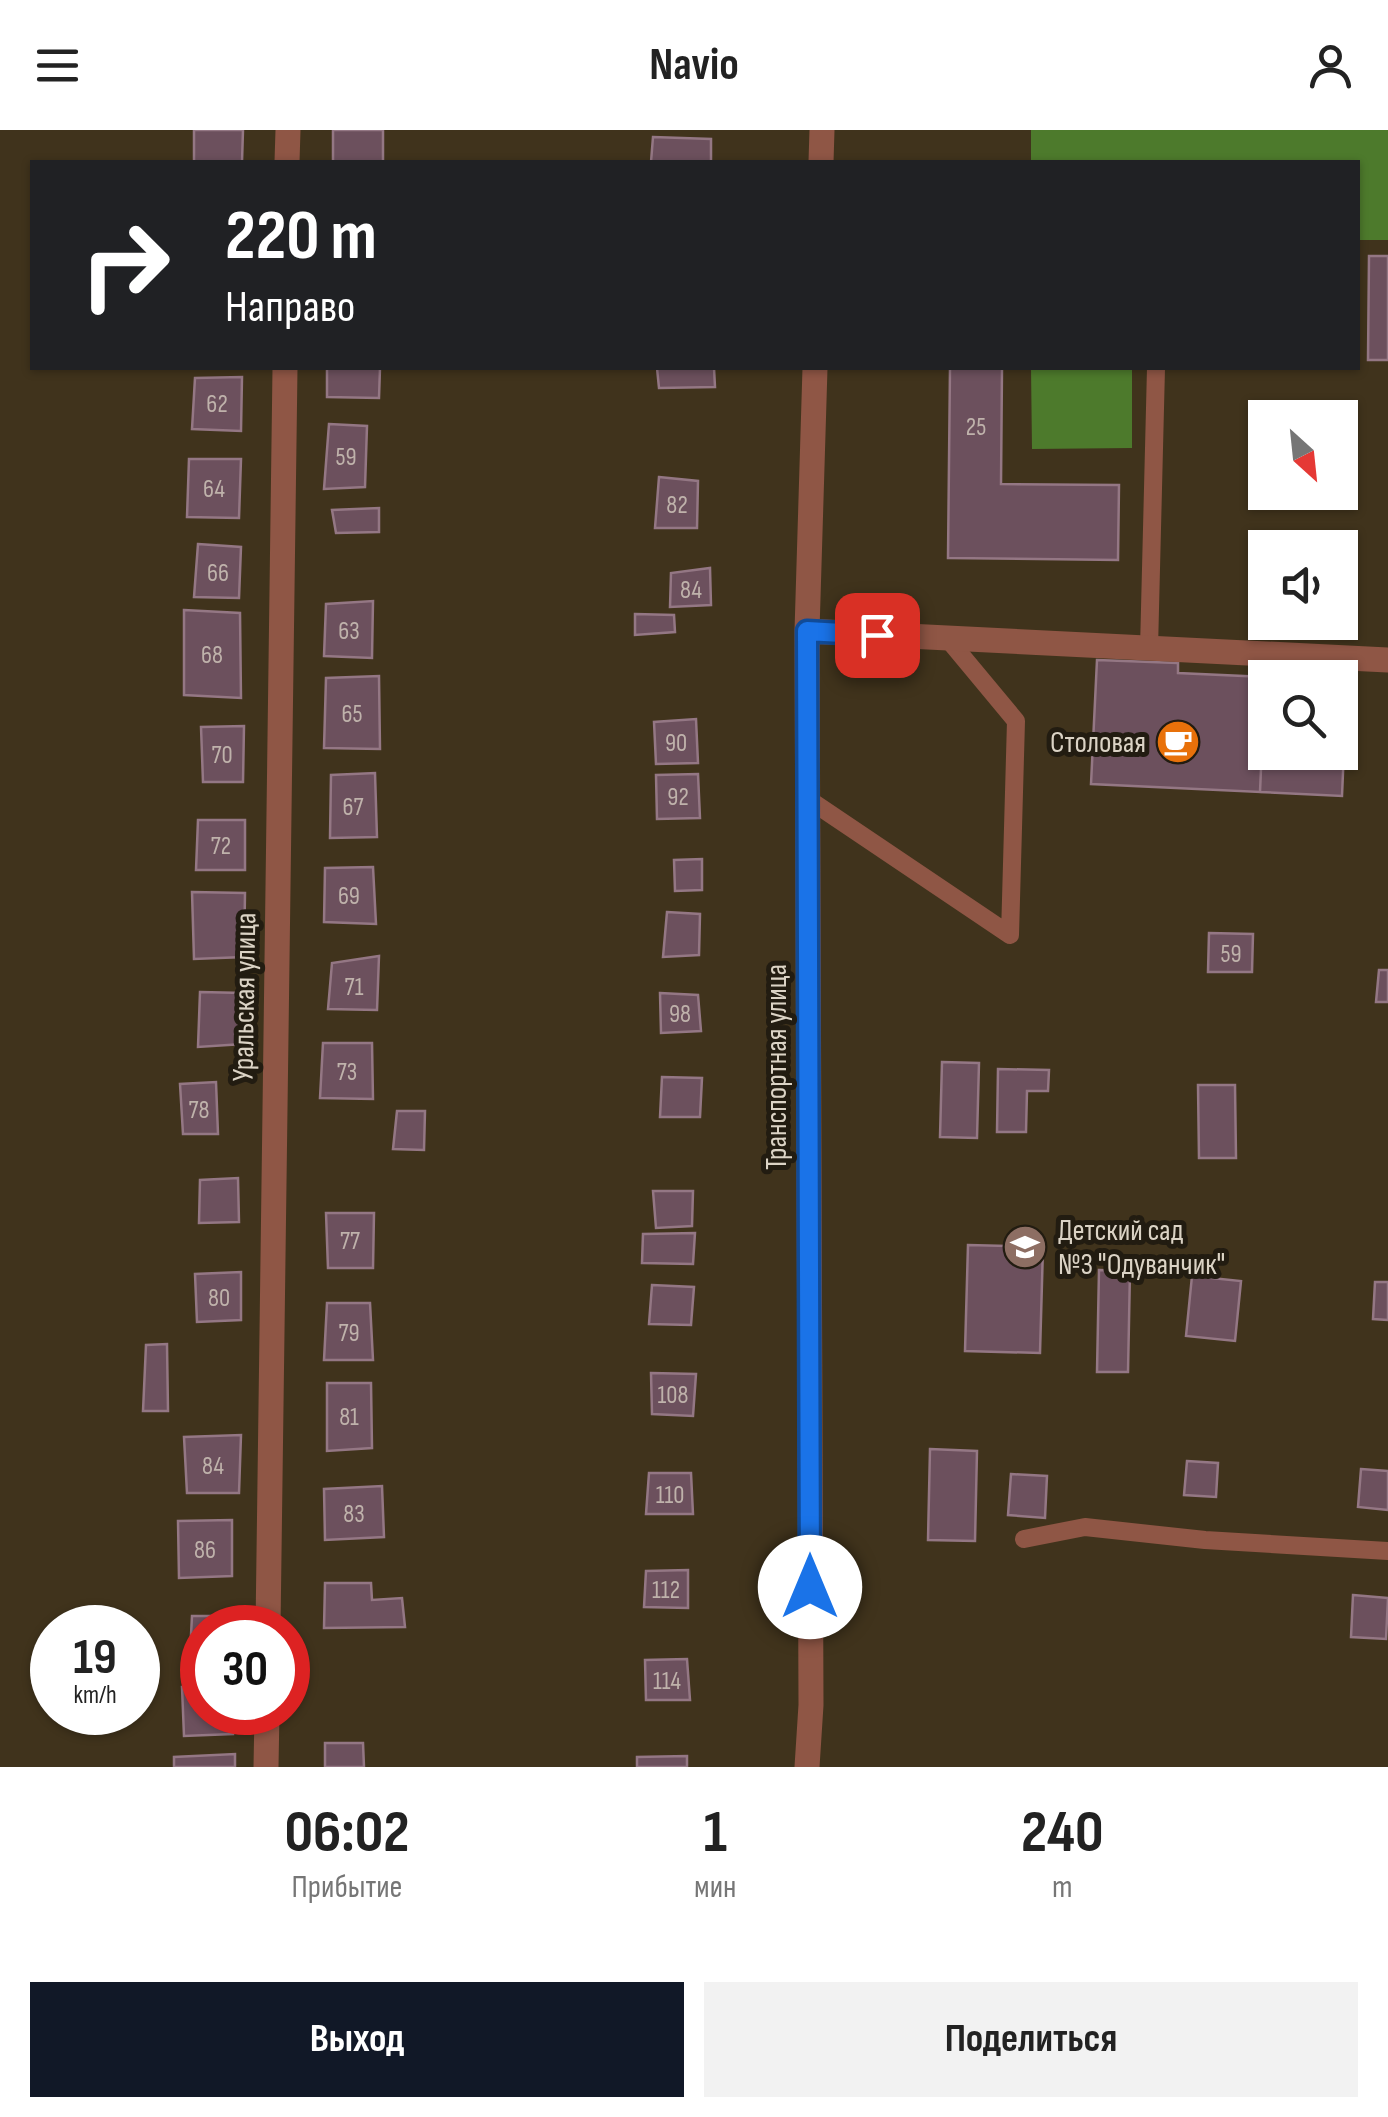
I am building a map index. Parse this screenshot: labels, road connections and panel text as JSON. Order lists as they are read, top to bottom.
{
  "streets": {
    "street": ["Уральская улица", "Транспортная улица"]
  },
  "places": {
    "cafe": ["Столовая"],
    "school or university": ["Детский сад №3 \"Одуванчик\""]
  },
  "house_numbers": [
    "62",
    "25",
    "59",
    "64",
    "82",
    "66",
    "84",
    "63",
    "68",
    "65",
    "90",
    "70",
    "92",
    "67",
    "72",
    "69",
    "59",
    "71",
    "98",
    "73",
    "78",
    "77",
    "80",
    "79",
    "108",
    "81",
    "84",
    "110",
    "83",
    "86",
    "112",
    "114"
  ],
  "north": "bottom right",
  "page": {
    "header": "Navio",
    "turn": ["220 m", "Направо"],
    "speed": "19 km/h",
    "limit": "30",
    "eta": [
      "06:02",
      "Прибытие",
      "1",
      "мин",
      "240",
      "m"
    ],
    "buttons": ["Выход", "Поделиться"]
  }
}
